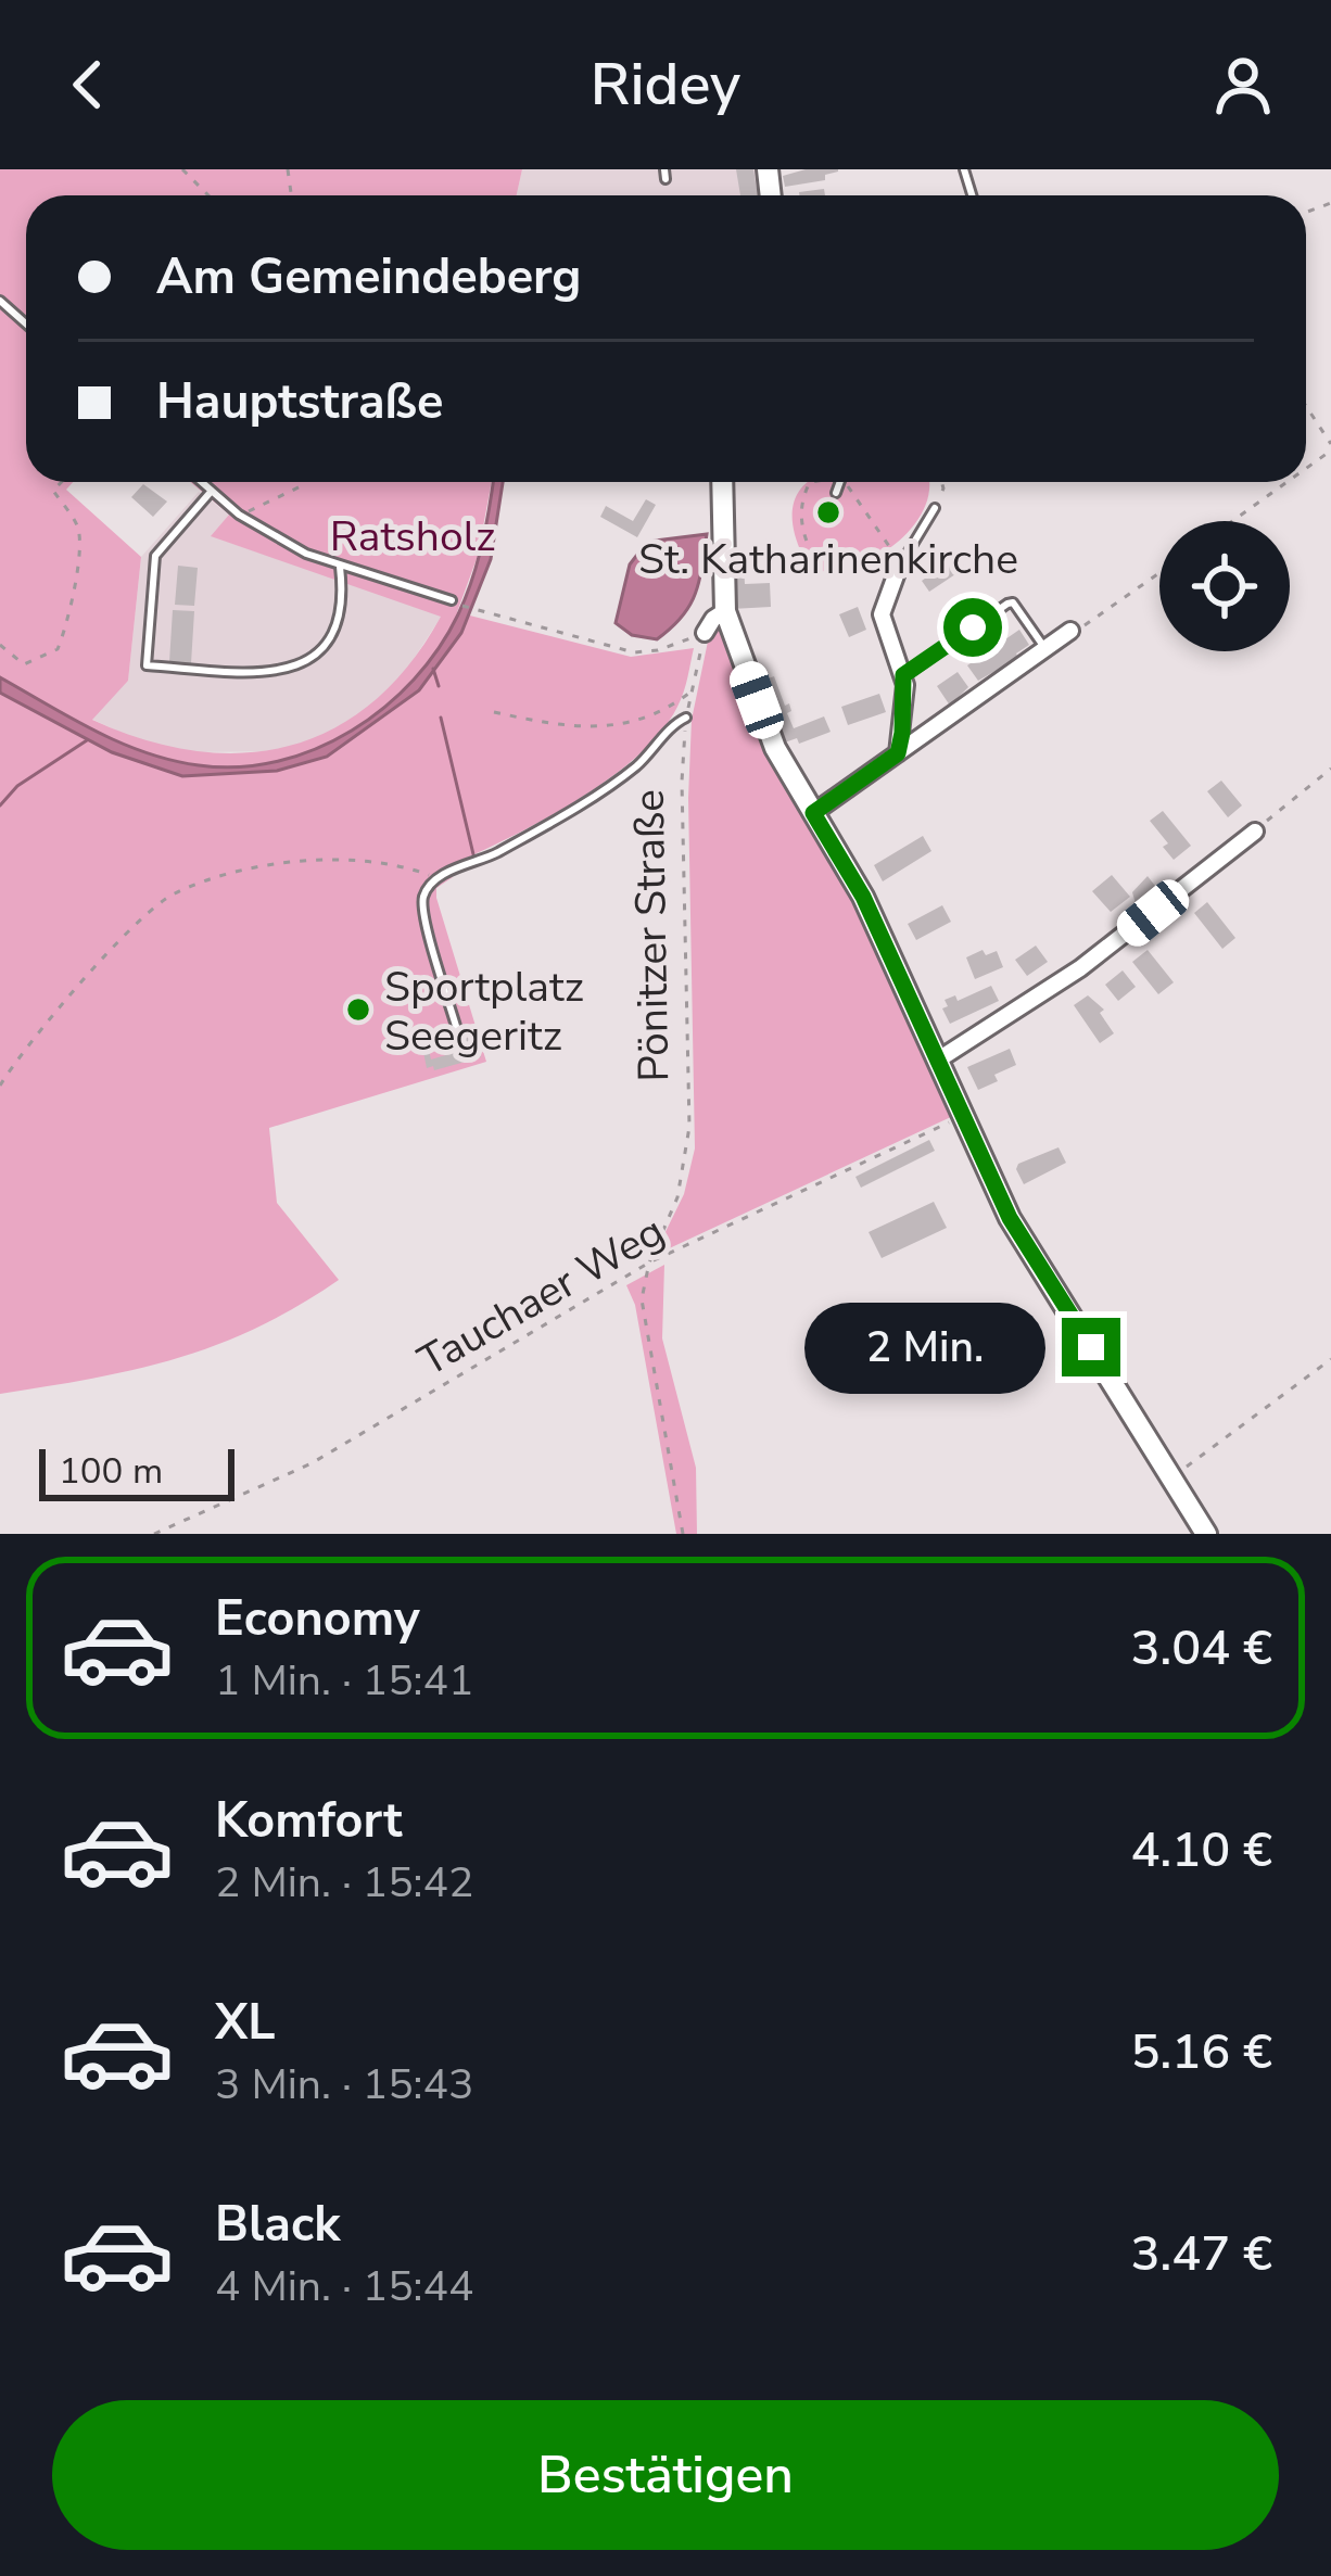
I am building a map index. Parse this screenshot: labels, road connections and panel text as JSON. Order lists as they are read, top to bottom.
{
  "streets": {
    "path": ["Pönitzer Straße", "Tauchaer Weg"]
  },
  "crossings": [
    ["Pönitzer Straße", "Tauchaer Weg"]
  ],
  "parks": ["Ratsholz"],
  "places": ["St. Katharinenkirche", "Sportplatz Seegeritz"],
  "scale_bar": "100 m",
  "page": {
    "header": "Ridey",
    "banner": ["Am Gemeindeberg", "Hauptstraße"],
    "bubble": "2 Min.",
    "scale": "100 m",
    "list": [
      {
        "name": "Economy",
        "note": "1 Min. · 15:41",
        "value": "3.04 €"
      },
      {
        "name": "Komfort",
        "note": "2 Min. · 15:42",
        "value": "4.10 €"
      },
      {
        "name": "XL",
        "note": "3 Min. · 15:43",
        "value": "5.16 €"
      },
      {
        "name": "Black",
        "note": "4 Min. · 15:44",
        "value": "3.47 €"
      }
    ],
    "buttons": "Bestätigen"
  }
}
